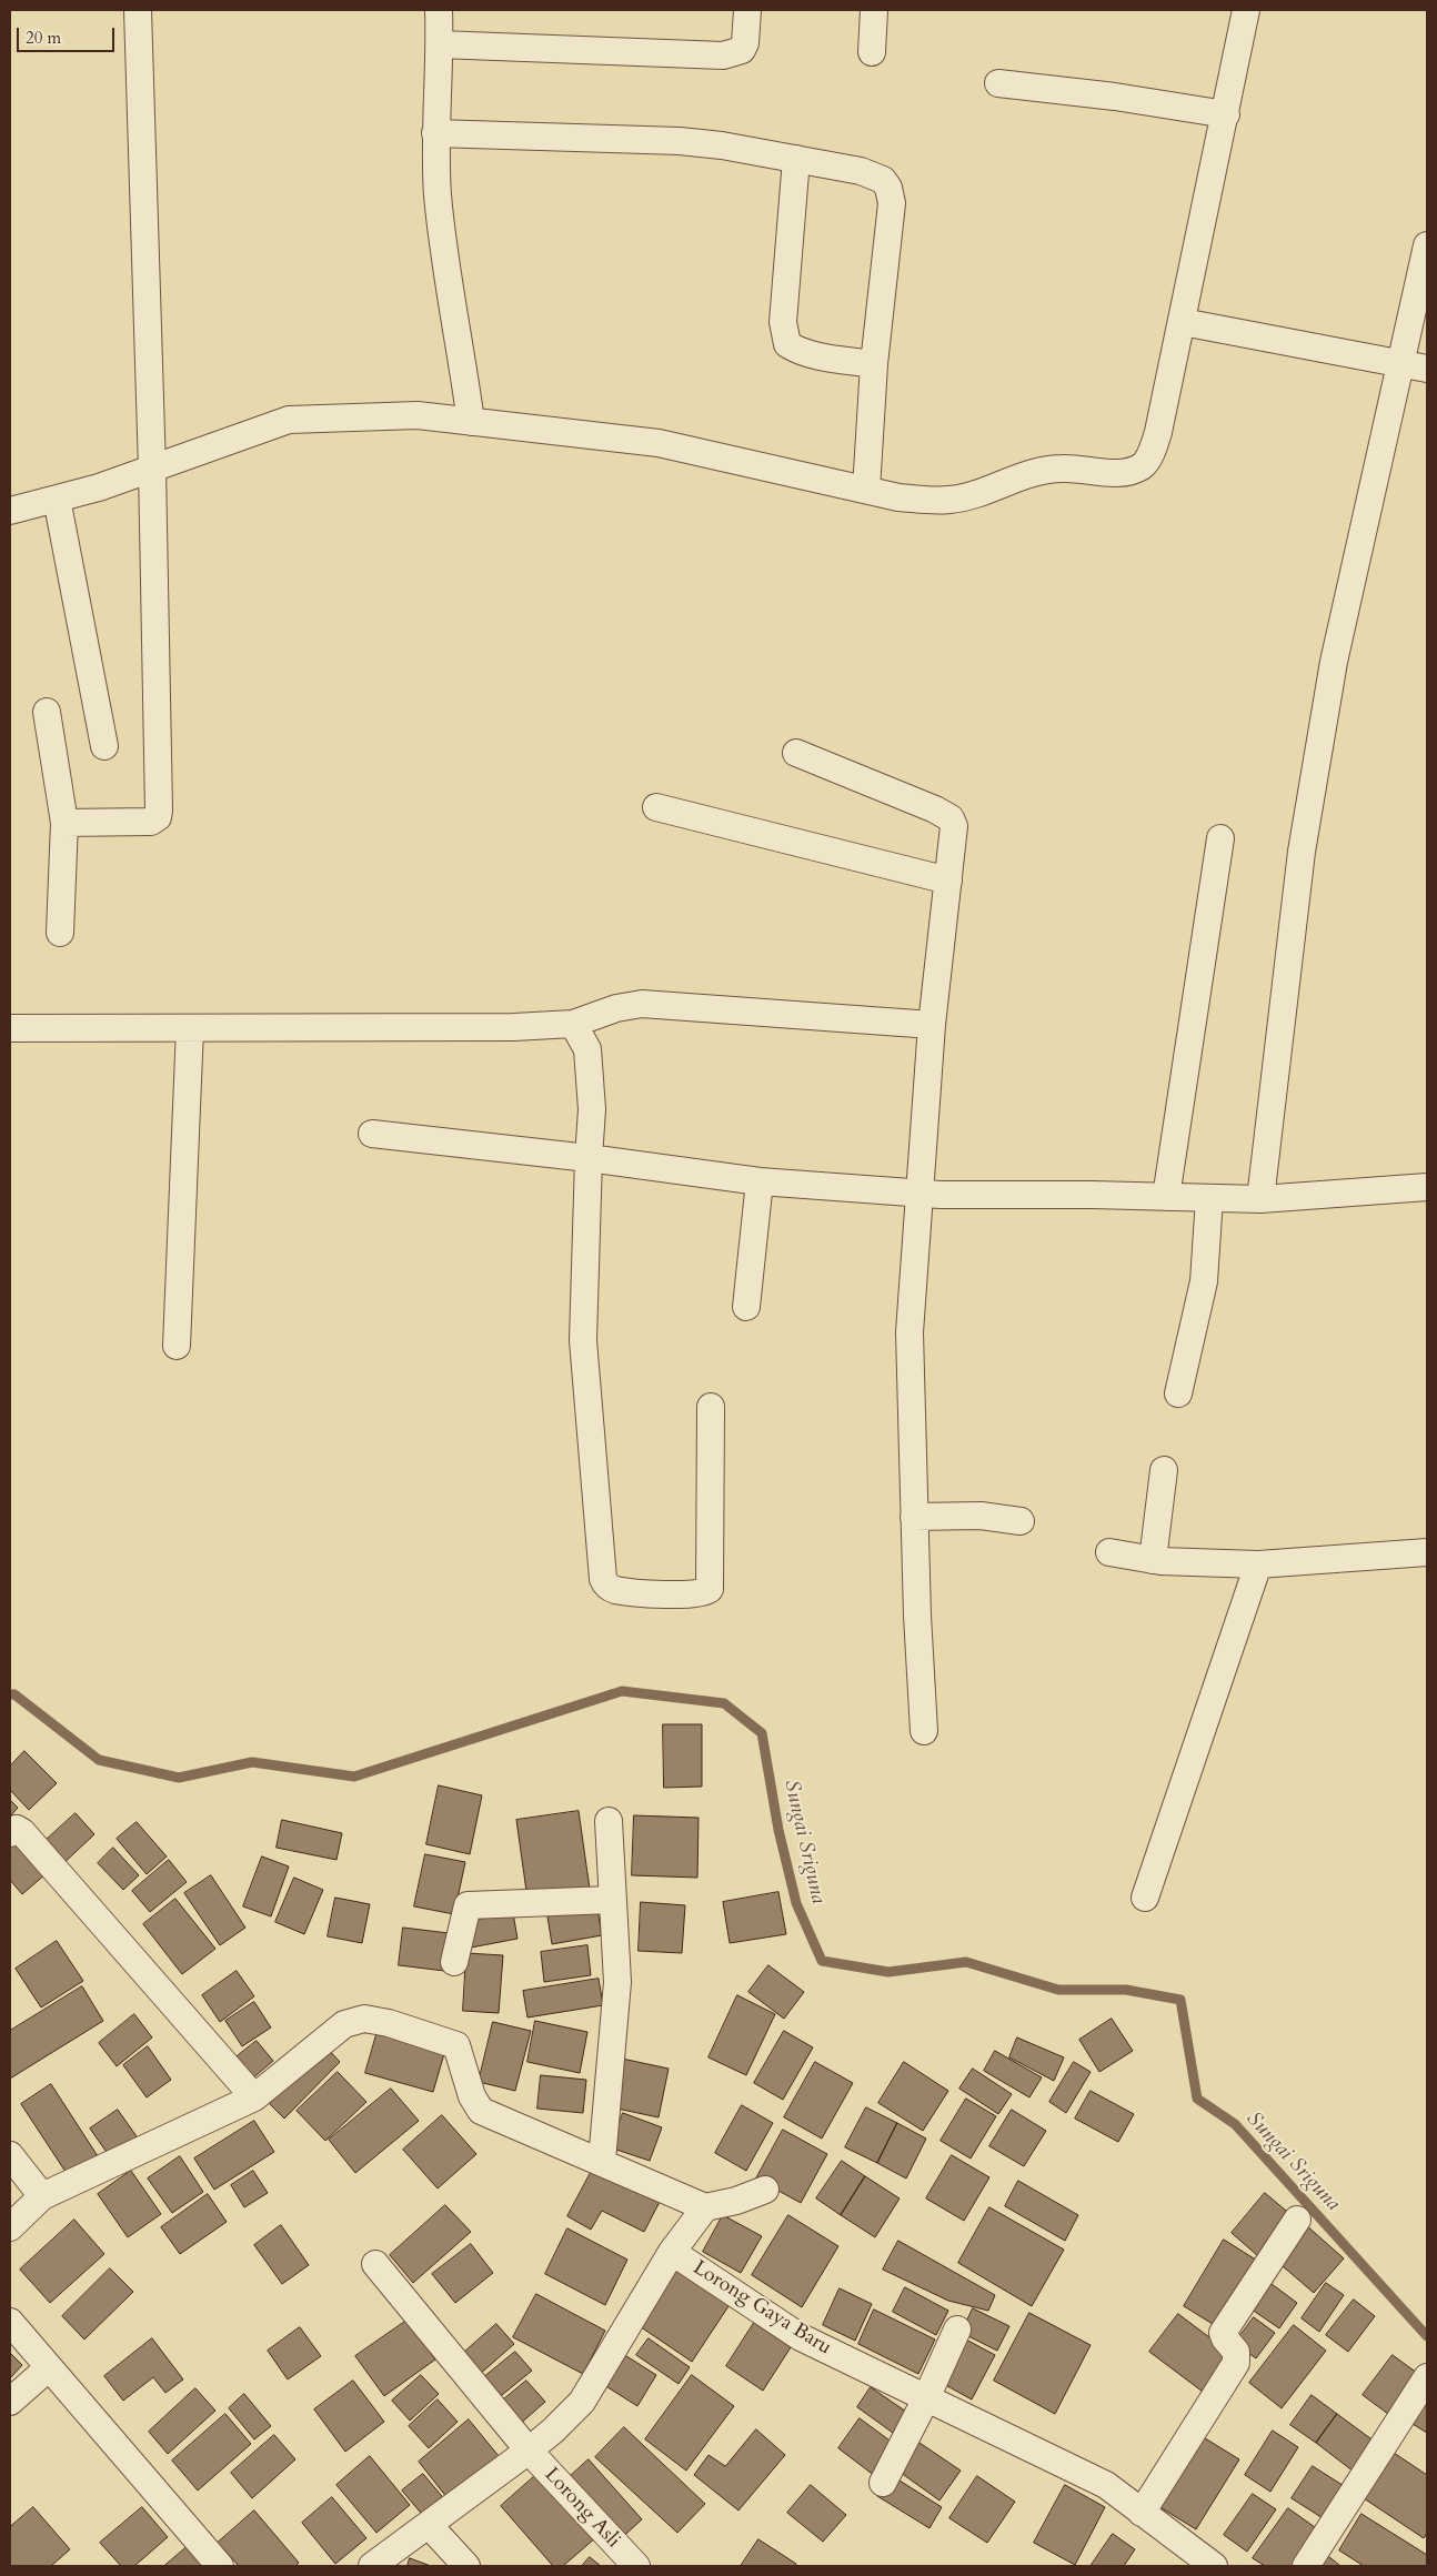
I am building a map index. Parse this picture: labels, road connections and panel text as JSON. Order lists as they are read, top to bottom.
{
  "streets": {
    "street": ["Lorong Gaya Baru", "Lorong Asli"]
  },
  "water": ["Sungai Sriguna"],
  "scale_bar": "20 m"
}
